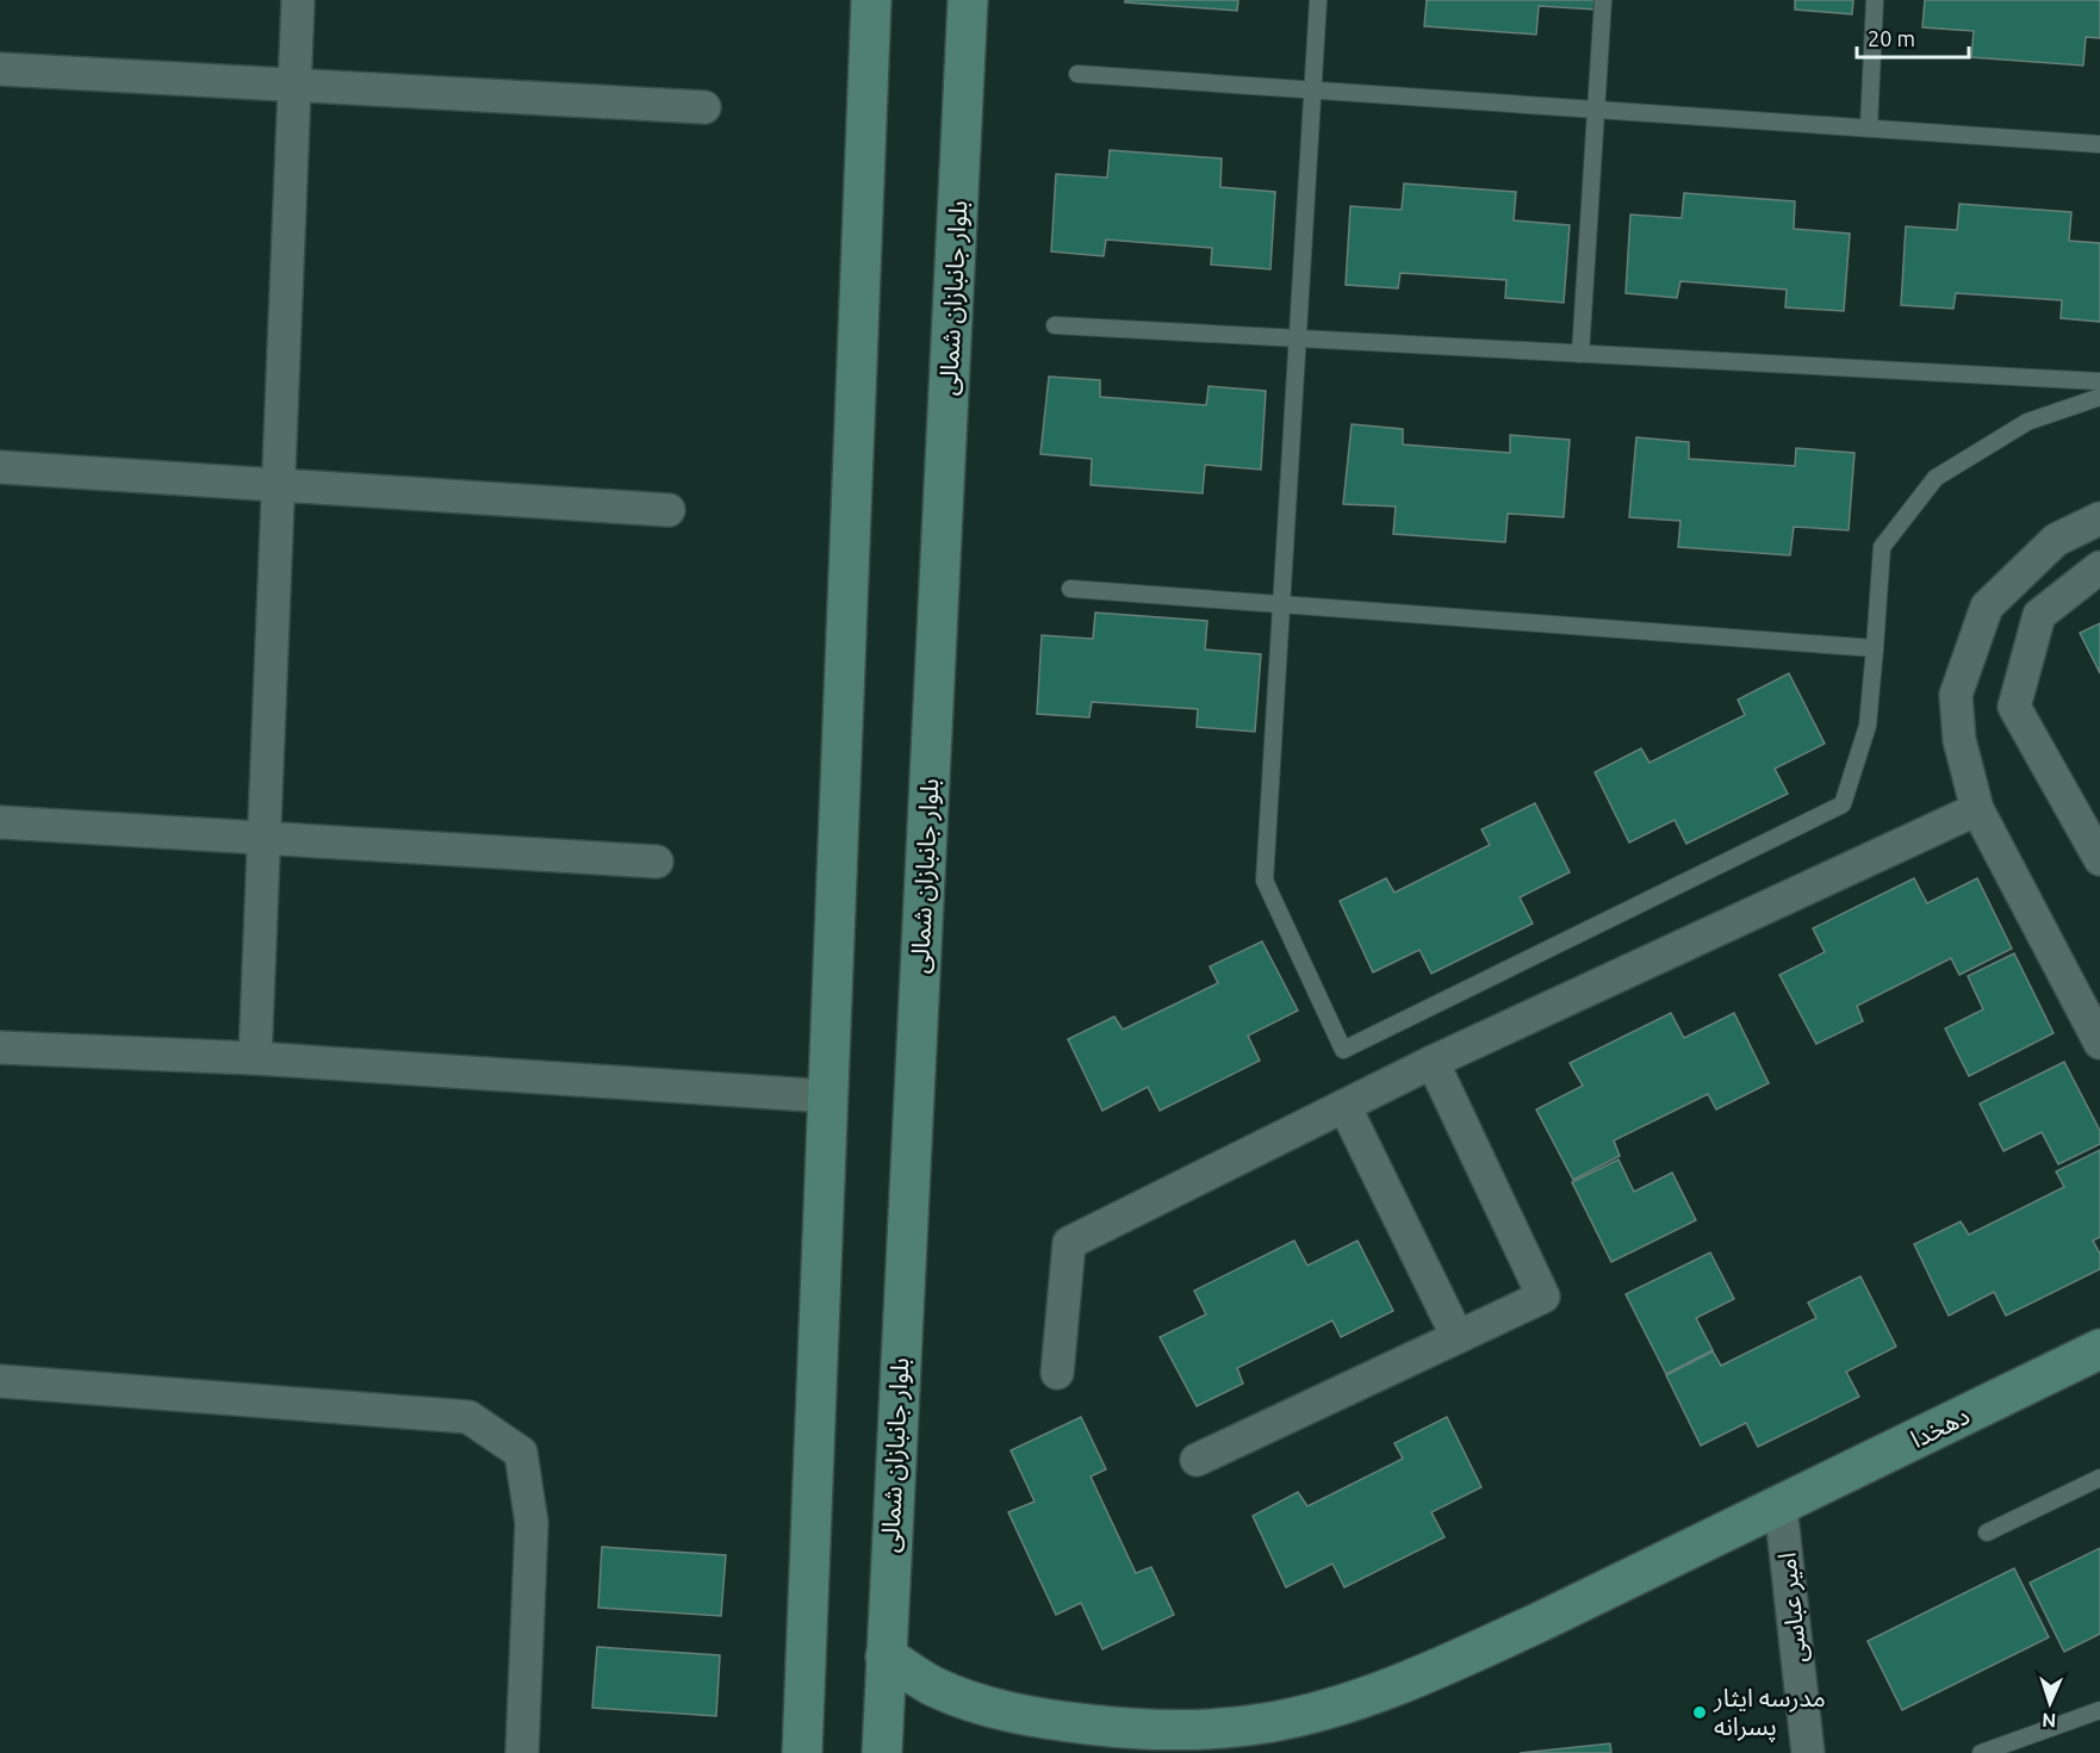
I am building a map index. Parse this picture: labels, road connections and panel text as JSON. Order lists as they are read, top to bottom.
{
  "streets": {
    "main road": ["بلوار جانبازان شمالی", "دهخدا"],
    "street": ["امیر عباسی"]
  },
  "crossings": [
    ["بلوار جانبازان شمالی", "دهخدا"],
    ["دهخدا", "امیر عباسی"]
  ],
  "places": ["مدرسه ایثار پسرانه"],
  "scale_bar": "20 m",
  "north": "bottom"
}
